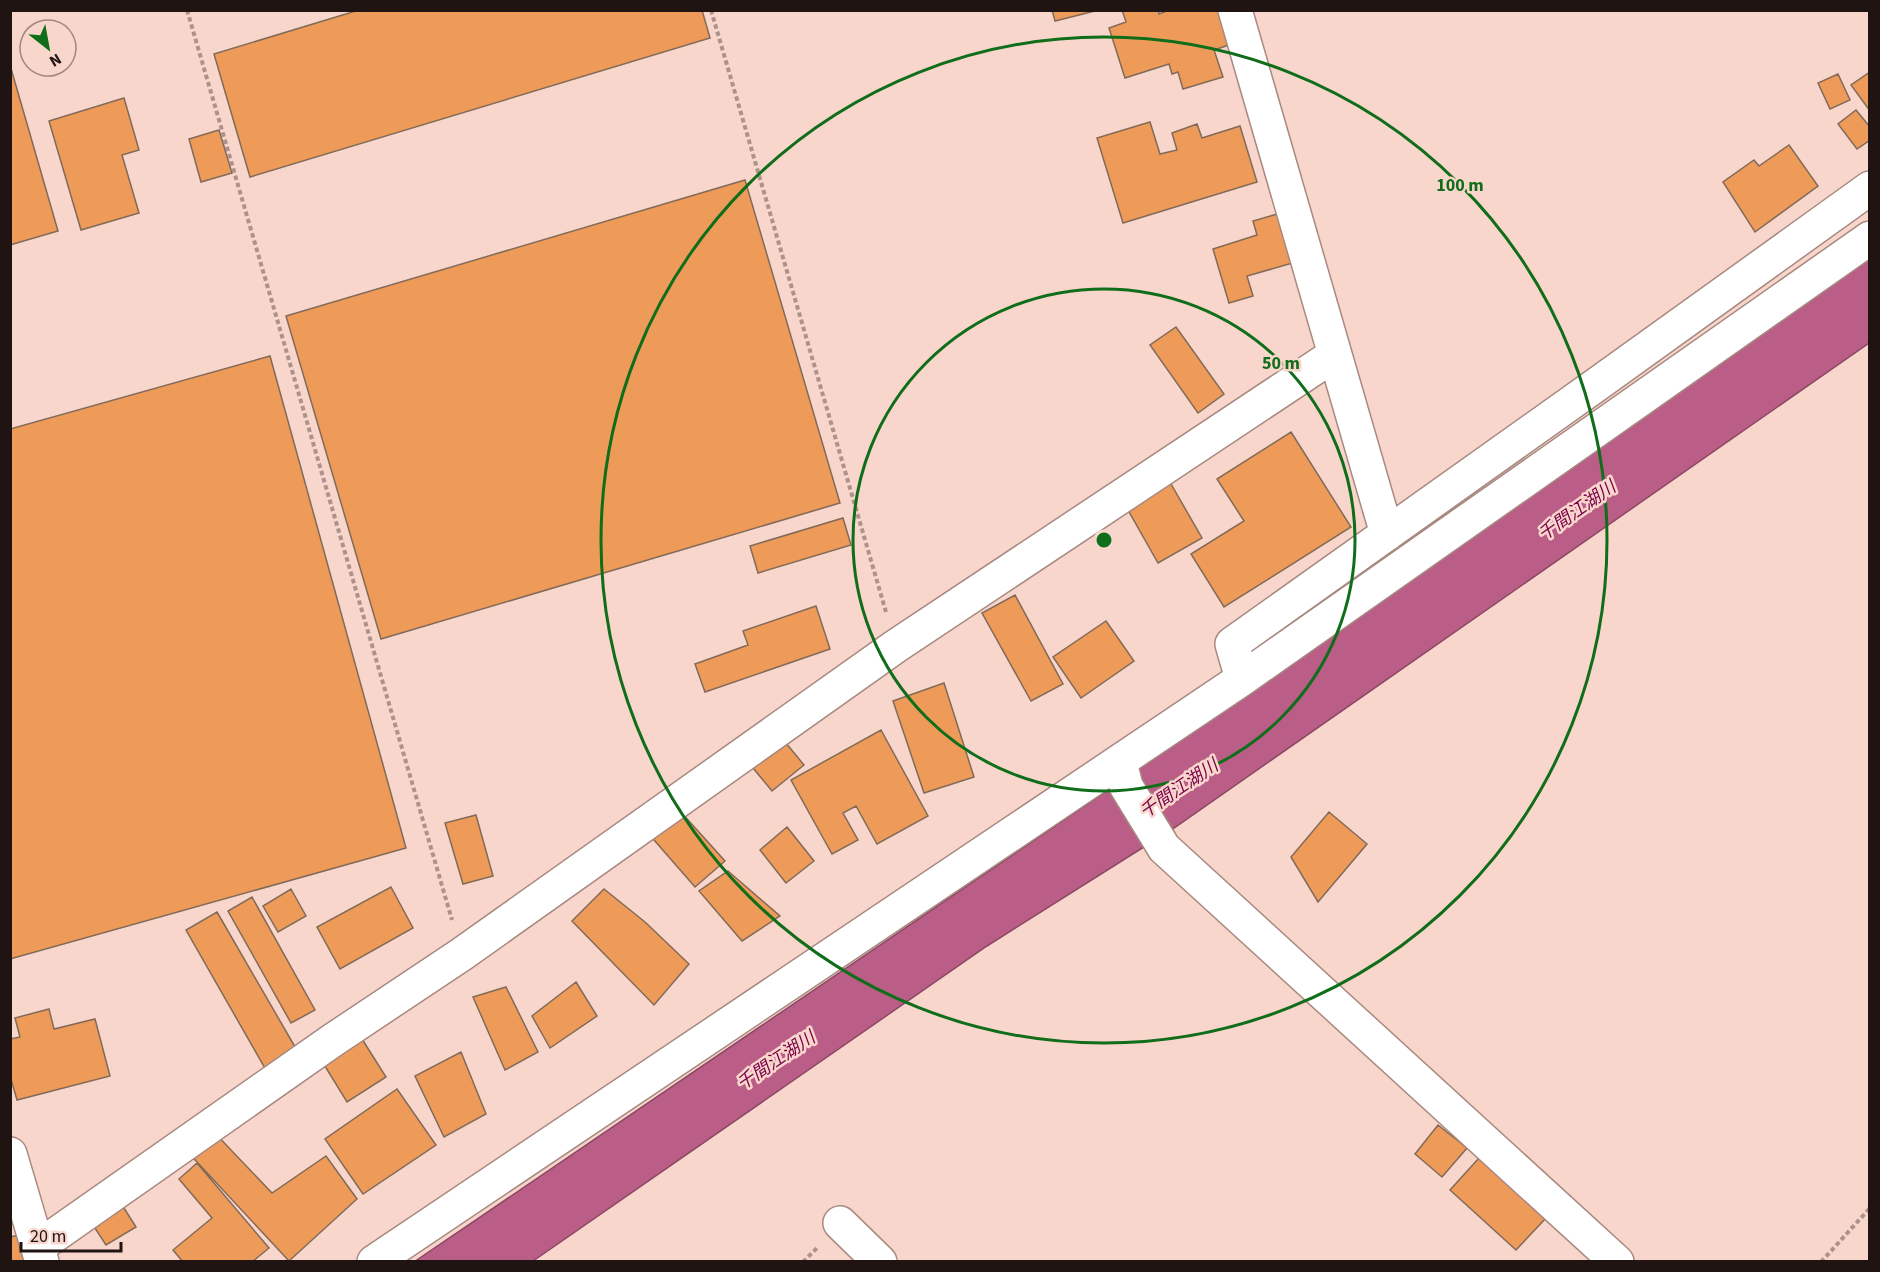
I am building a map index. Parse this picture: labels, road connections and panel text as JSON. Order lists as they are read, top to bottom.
{
  "water": ["千間江湖川"],
  "scale_bar": "20 m",
  "north": "bottom right",
  "rings": ["100 m", "50 m"]
}
